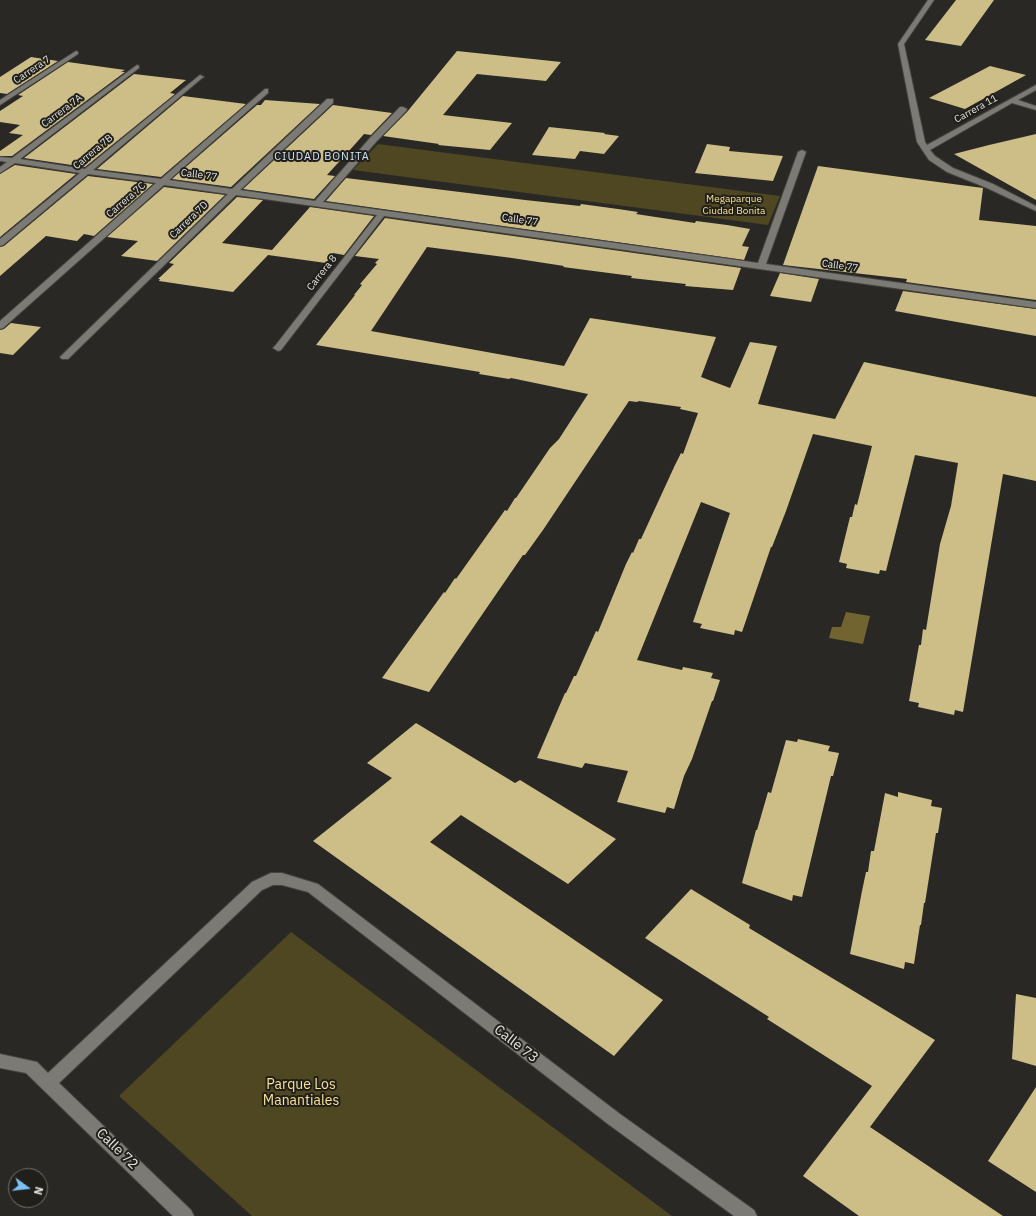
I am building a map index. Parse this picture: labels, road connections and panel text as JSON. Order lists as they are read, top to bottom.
{
  "streets": {
    "street": [
      "Carrera 7",
      "Carrera 11",
      "Carrera 7A",
      "Carrera 7B",
      "Calle 77",
      "Carrera 7C",
      "Carrera 7D",
      "Carrera 8",
      "Calle 73",
      "Calle 72"
    ]
  },
  "crossings": [
    ["Carrera 7A", "Calle 77"],
    ["Carrera 7B", "Calle 77"],
    ["Calle 77", "Carrera 7C"],
    ["Calle 77", "Carrera 7D"],
    ["Calle 77", "Carrera 8"],
    ["Calle 73", "Calle 72"]
  ],
  "districts": ["CIUDAD BONITA"],
  "parks": ["Megaparque Ciudad Bonita", "Parque Los Manantiales"],
  "north": "right"
}
